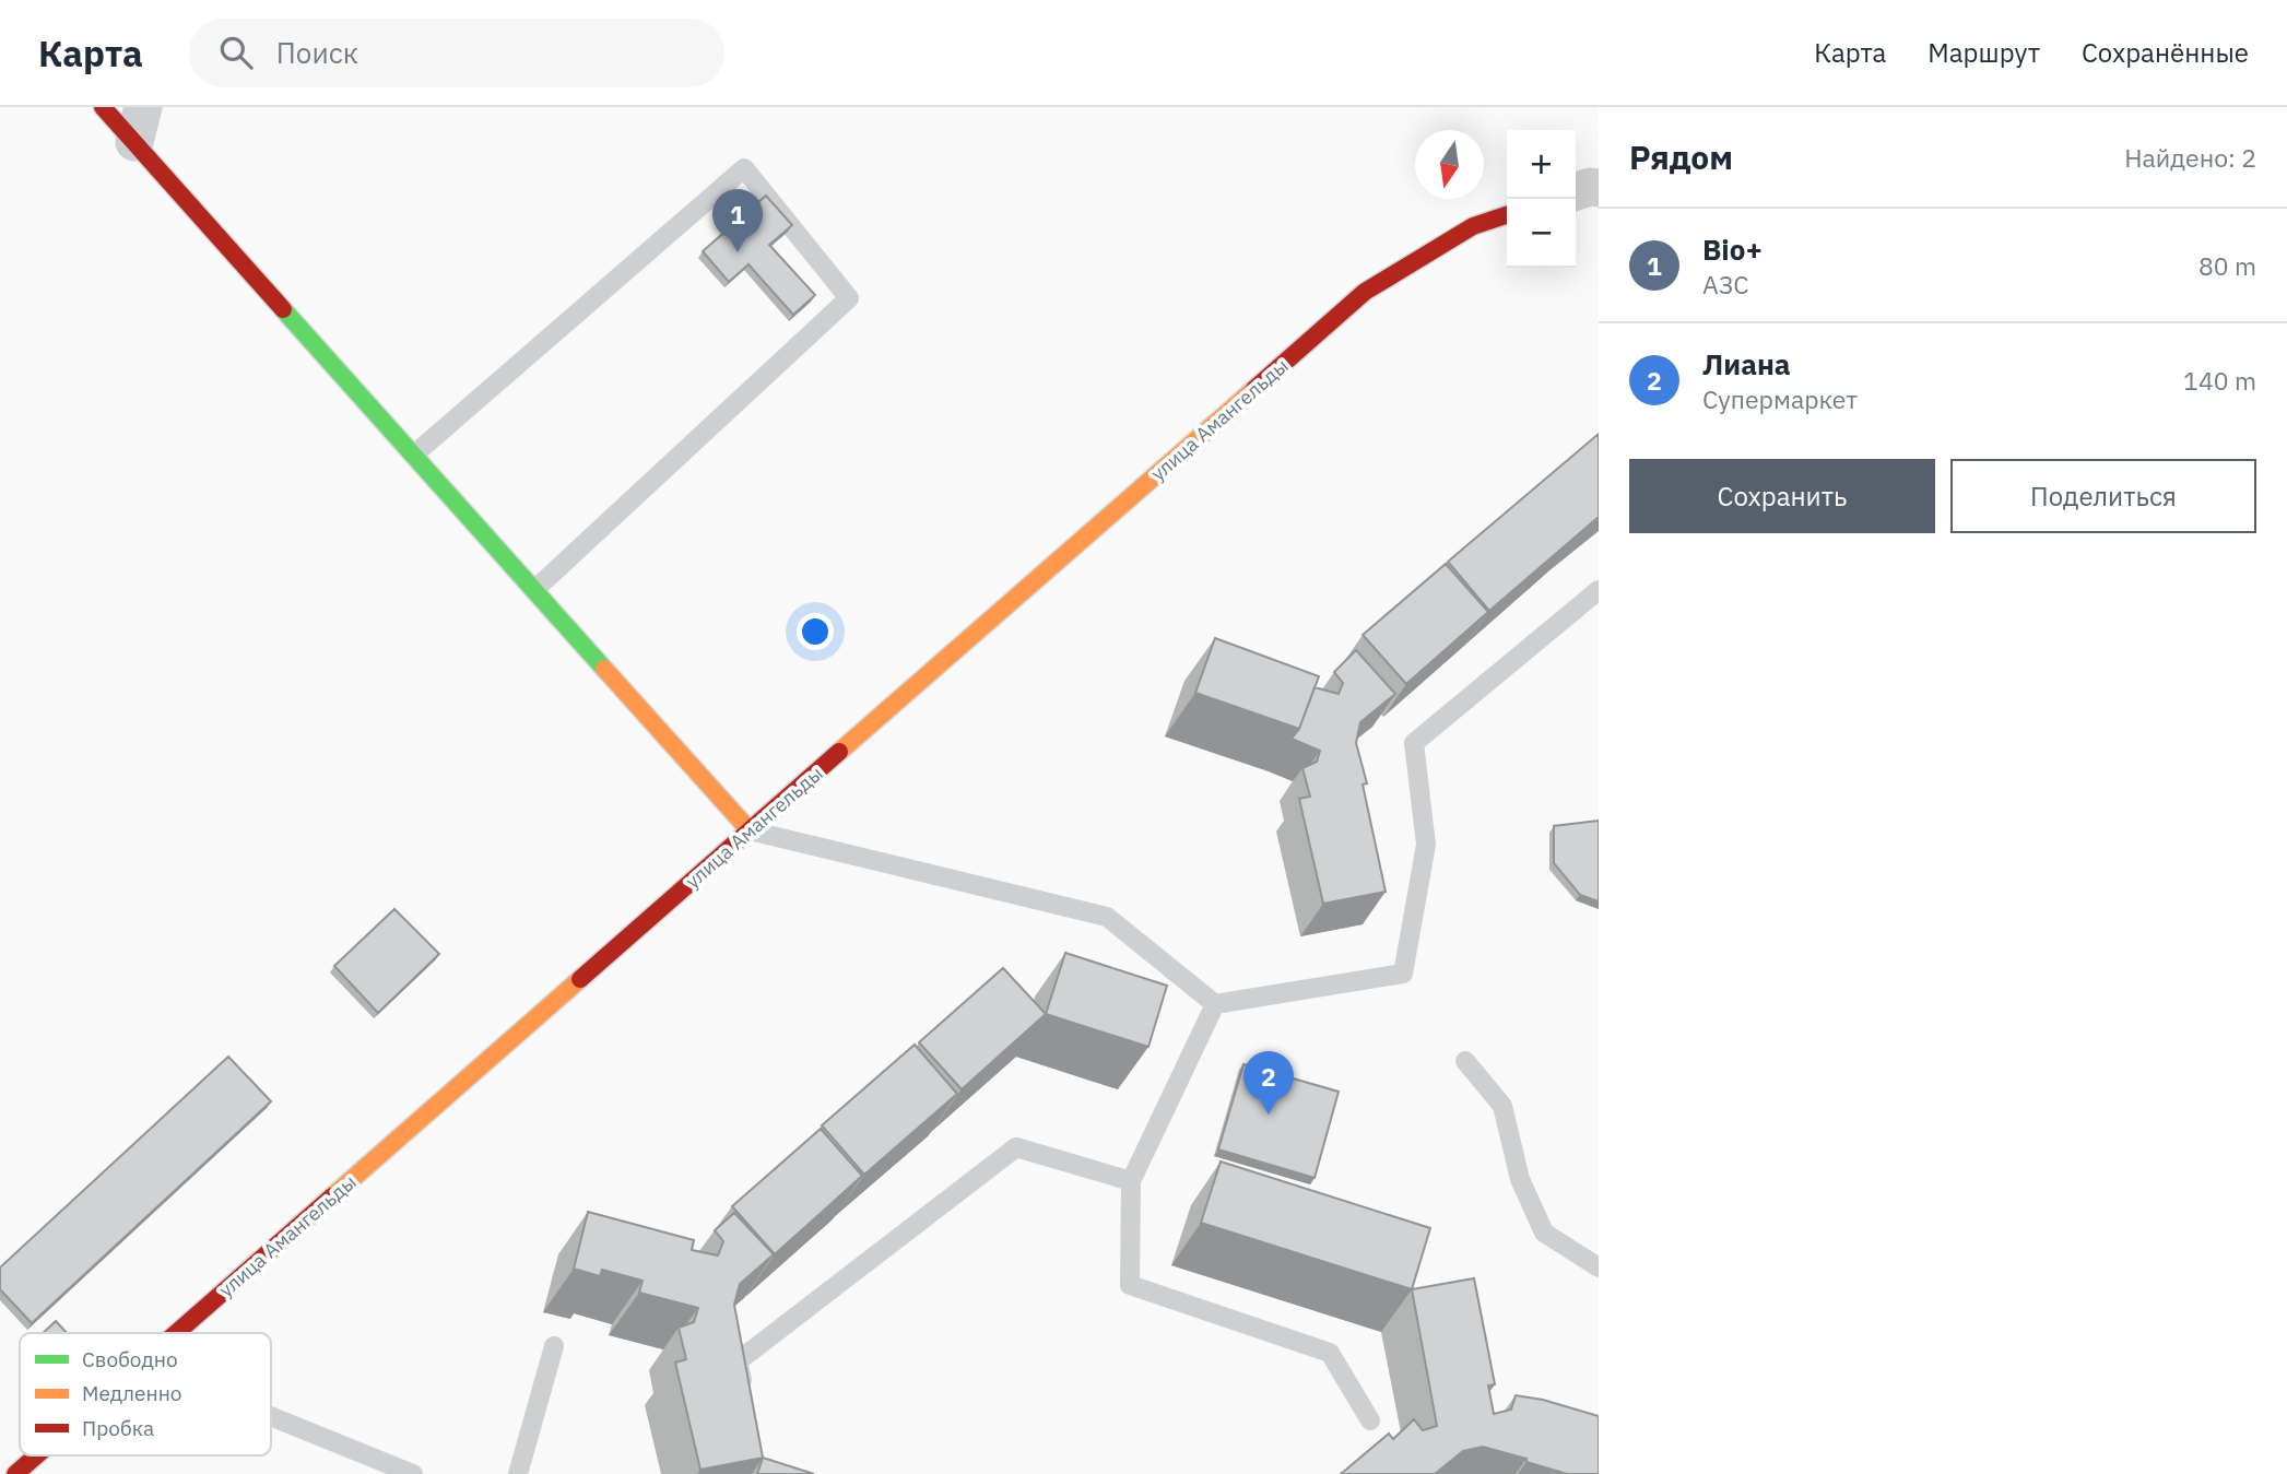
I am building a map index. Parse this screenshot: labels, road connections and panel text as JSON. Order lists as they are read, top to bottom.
{
  "streets": {
    "street": ["улица Амангельды"]
  },
  "legend": ["Свободно", "Медленно", "Пробка"],
  "north": "bottom",
  "page": {
    "header": "Карта",
    "search": "Поиск",
    "nav": ["Карта", "Маршрут", "Сохранённые"],
    "heading": ["Рядом", "Найдено: 2"],
    "map_buttons": ["+", "−"],
    "pins": ["1", "2"],
    "list": [
      {
        "mark": "1",
        "name": "Bio+",
        "note": "АЗС",
        "value": "80 m"
      },
      {
        "mark": "2",
        "name": "Лиана",
        "note": "Супермаркет",
        "value": "140 m"
      }
    ],
    "buttons": ["Сохранить", "Поделиться"]
  }
}
